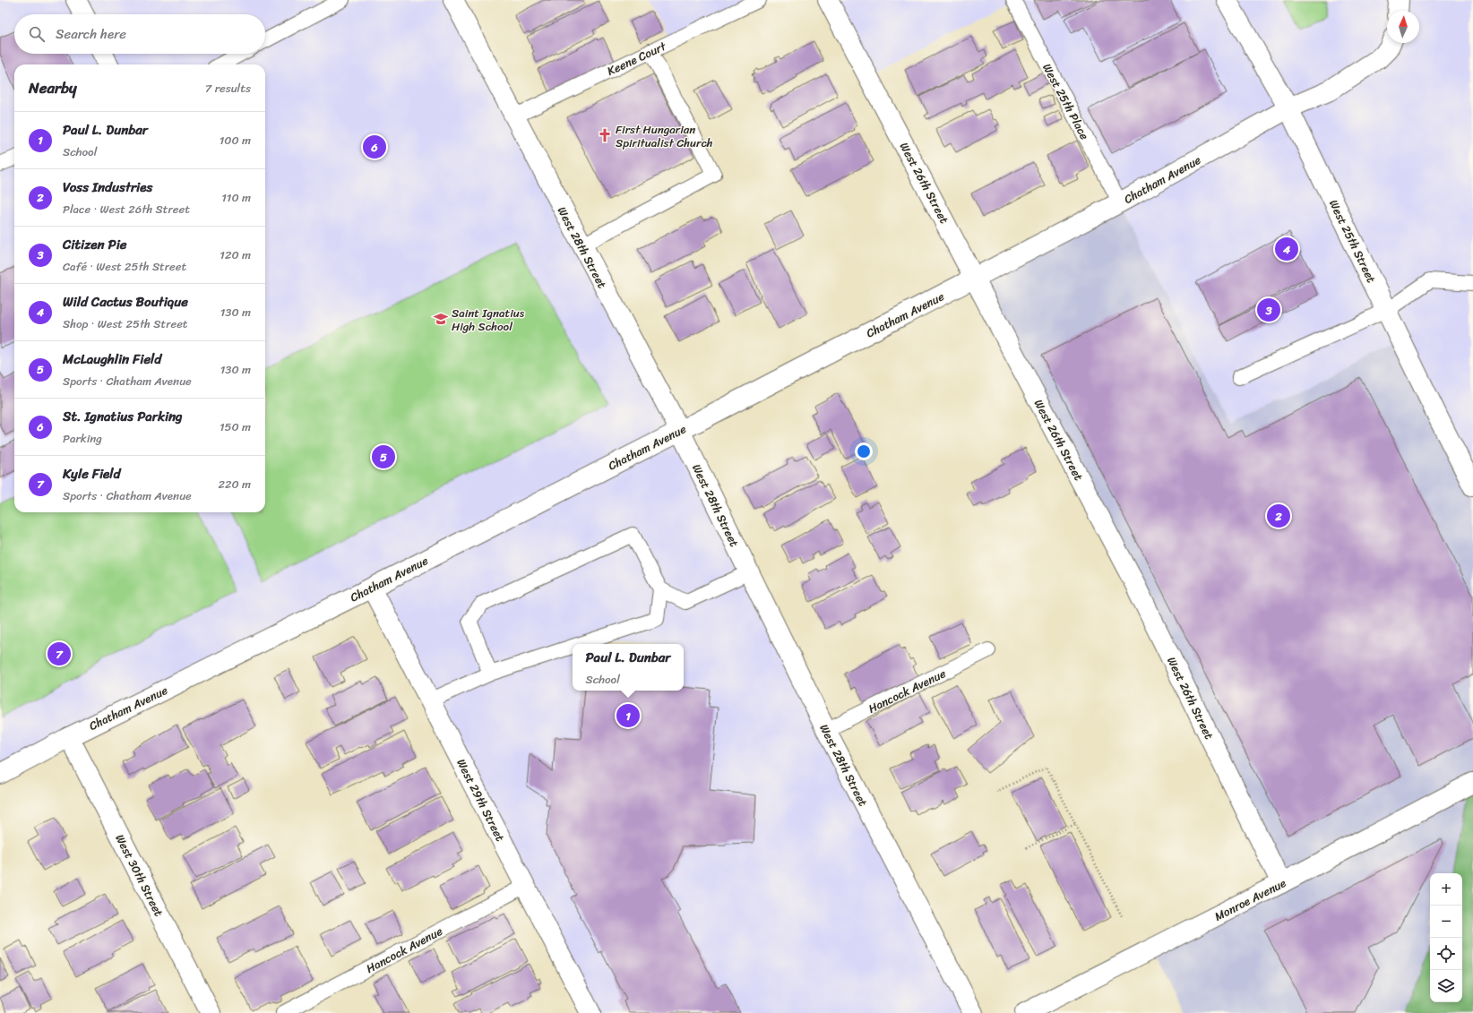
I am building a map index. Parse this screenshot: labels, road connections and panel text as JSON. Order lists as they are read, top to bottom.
{
  "streets": {
    "street": [
      "Chatham Avenue",
      "West 26th Street",
      "West 25th Street",
      "West 28th Street",
      "West 29th Street",
      "West 30th Street",
      "Monroe Avenue"
    ],
    "lane": ["Keene Court", "West 25th Place", "Hancock Avenue"]
  },
  "crossings": [
    ["Keene Court", "West 28th Street"],
    ["West 25th Place", "Chatham Avenue"],
    ["Chatham Avenue", "West 26th Street"],
    ["Chatham Avenue", "West 25th Street"],
    ["Chatham Avenue", "West 28th Street"],
    ["Chatham Avenue", "West 29th Street"],
    ["Chatham Avenue", "West 30th Street"],
    ["West 26th Street", "Monroe Avenue"],
    ["West 28th Street", "Hancock Avenue"],
    ["Hancock Avenue", "West 29th Street"]
  ],
  "places": {
    "church": ["First Hungarian Spiritualist Church"],
    "school or university": ["Saint Ignatius High School"]
  },
  "north": "top",
  "page": {
    "search": "Search here",
    "heading": ["Nearby", "7 results"],
    "list": [
      {
        "mark": "1",
        "name": "Paul L. Dunbar",
        "note": "School",
        "value": "100 m"
      },
      {
        "mark": "2",
        "name": "Voss Industries",
        "note": "Place · West 26th Street",
        "value": "110 m"
      },
      {
        "mark": "3",
        "name": "Citizen Pie",
        "note": "Café · West 25th Street",
        "value": "120 m"
      },
      {
        "mark": "4",
        "name": "Wild Cactus Boutique",
        "note": "Shop · West 25th Street",
        "value": "130 m"
      },
      {
        "mark": "5",
        "name": "McLaughlin Field",
        "note": "Sports · Chatham Avenue",
        "value": "130 m"
      },
      {
        "mark": "6",
        "name": "St. Ignatius Parking",
        "note": "Parking",
        "value": "150 m"
      },
      {
        "mark": "7",
        "name": "Kyle Field",
        "note": "Sports · Chatham Avenue",
        "value": "220 m"
      }
    ],
    "pins": [
      "6",
      "4",
      "3",
      "5",
      "2",
      "7",
      "1"
    ],
    "popup": ["Paul L. Dunbar", "School"],
    "map_buttons": ["+", "−"]
  }
}
